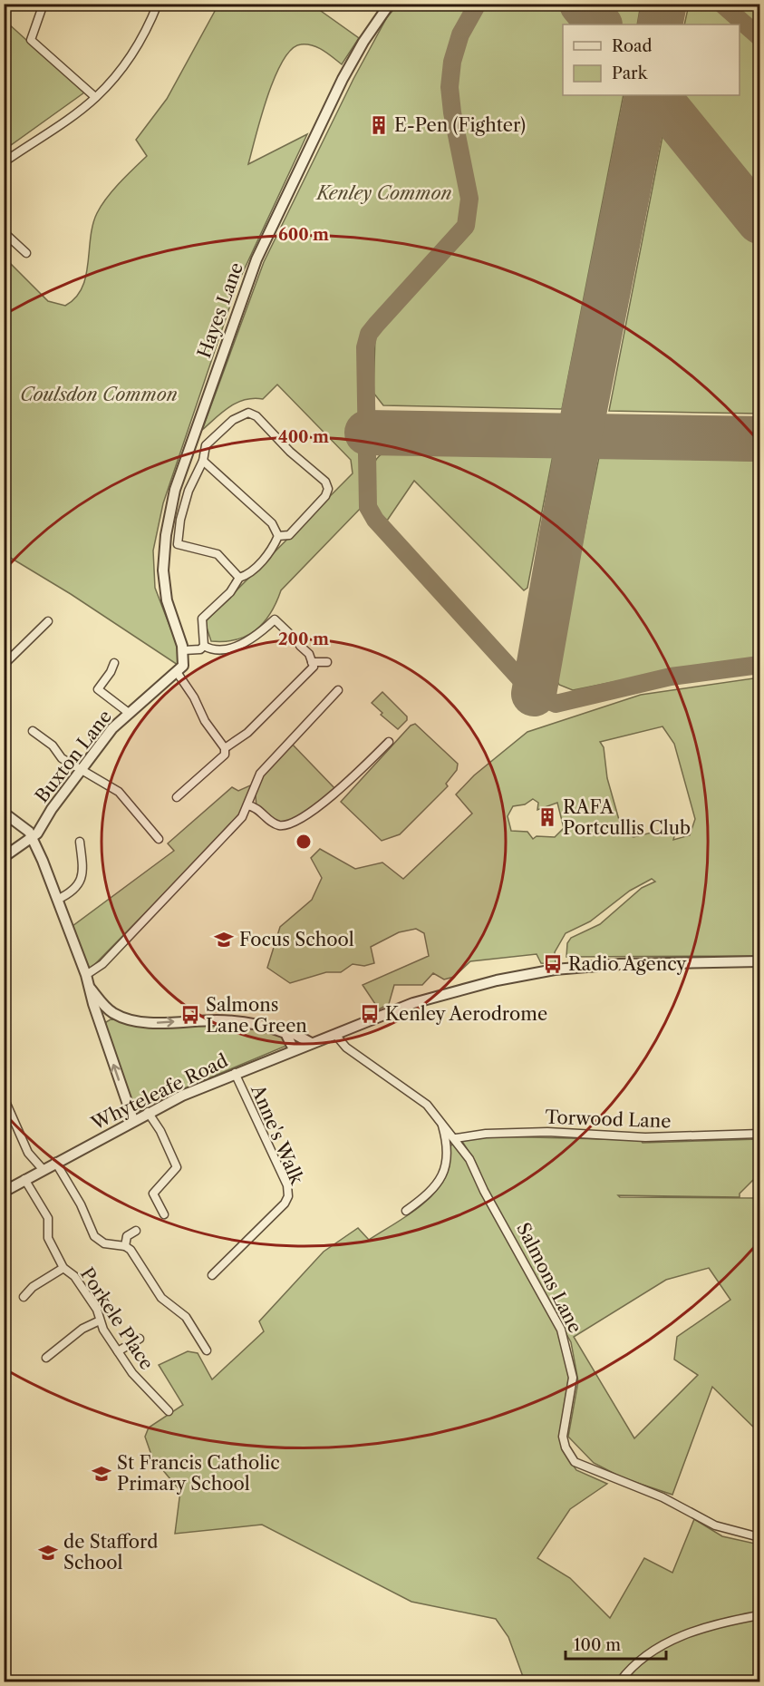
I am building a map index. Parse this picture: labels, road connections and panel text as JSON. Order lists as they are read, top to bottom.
{
  "streets": {
    "street": [
      "Hayes Lane",
      "Buxton Lane",
      "Whyteleafe Road",
      "Torwood Lane",
      "Anne's Walk",
      "Salmons Lane",
      "Porkele Place"
    ]
  },
  "crossings": [
    ["Whyteleafe Road", "Anne's Walk"],
    ["Whyteleafe Road", "Salmons Lane"],
    ["Whyteleafe Road", "Porkele Place"],
    ["Torwood Lane", "Salmons Lane"]
  ],
  "parks": ["Kenley Common", "Coulsdon Common"],
  "places": {
    "building": ["E-Pen (Fighter)", "RAFA Portcullis Club"],
    "school or university": ["Focus School", "St Francis Catholic Primary School", "de Stafford School"],
    "bus stop": ["Radio Agency", "Kenley Aerodrome", "Salmons Lane Green"]
  },
  "legend": ["Road", "Park"],
  "scale_bar": "100 m",
  "rings": ["600 m", "400 m", "200 m"]
}
